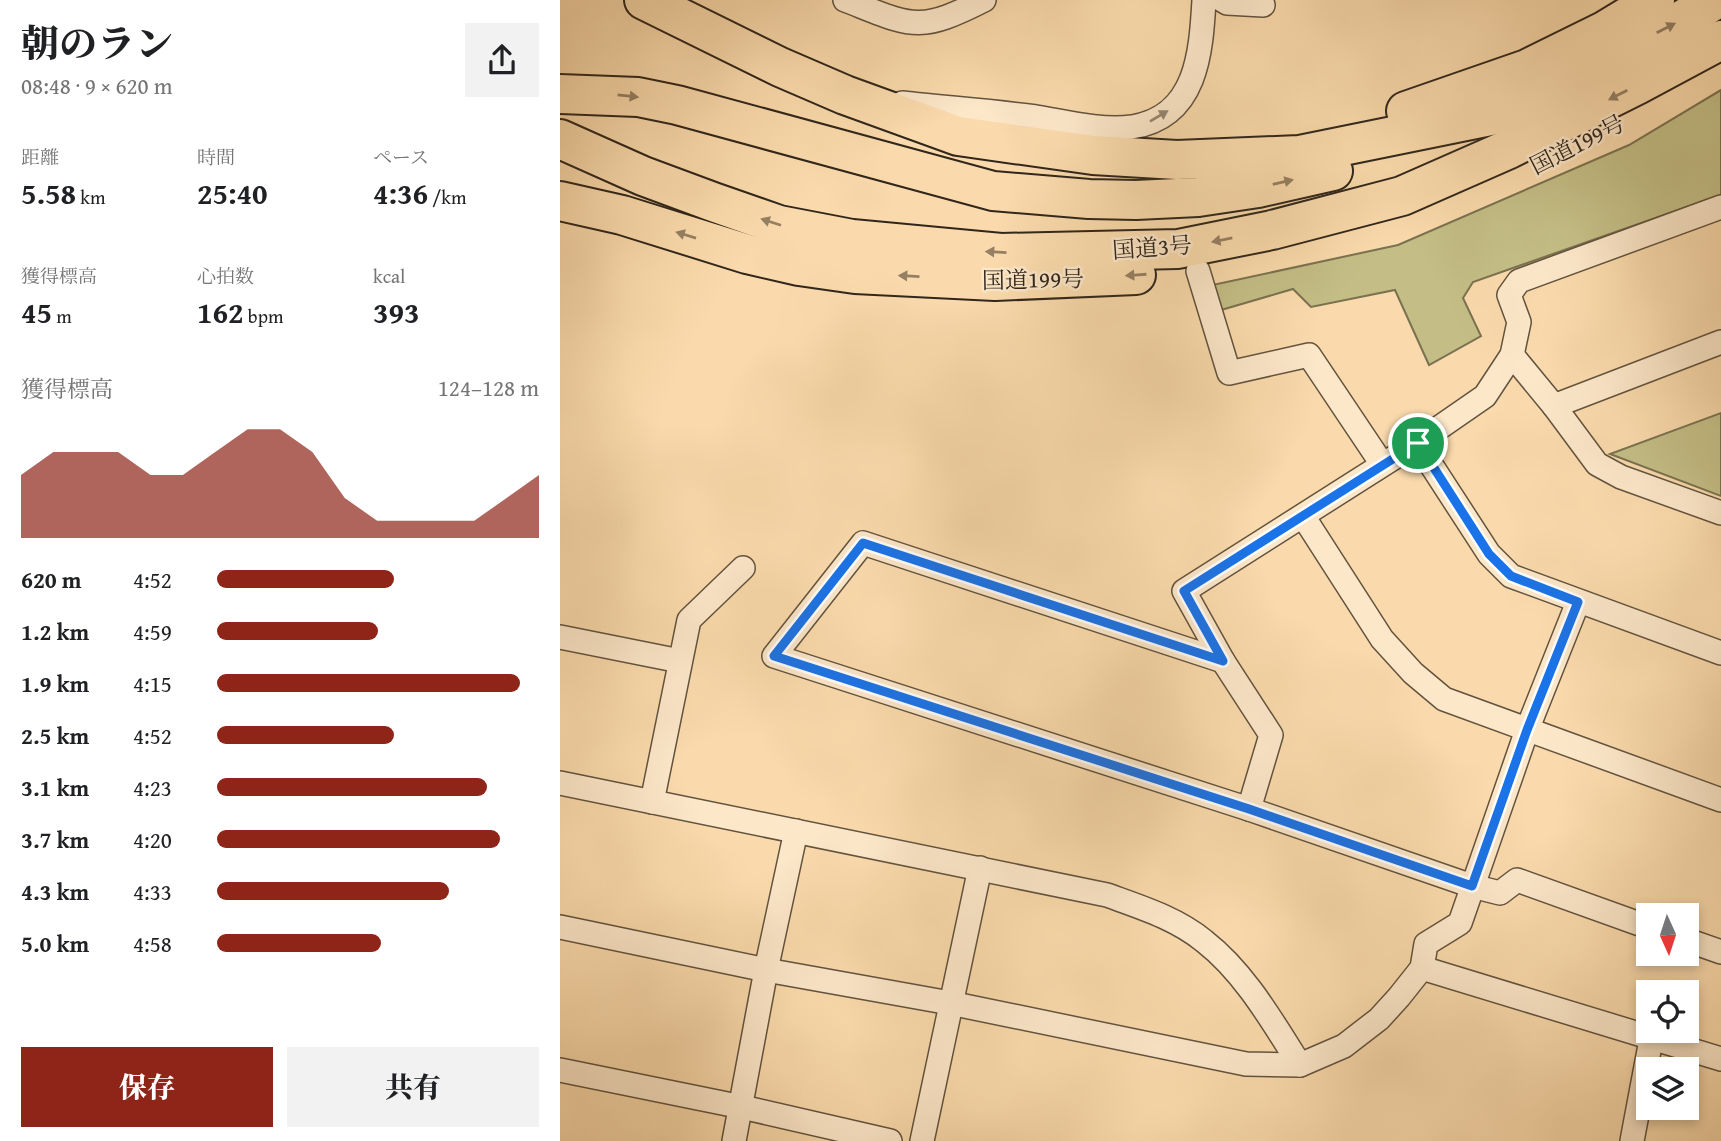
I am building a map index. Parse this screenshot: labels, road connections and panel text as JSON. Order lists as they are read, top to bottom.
{
  "streets": {
    "highway": ["国道199号", "国道3号"]
  },
  "north": "bottom",
  "page": {
    "heading": ["朝のラン", "08:48 · 9 × 620 m"],
    "stats": [
      ["距離", "5.58 km"],
      ["時間", "25:40"],
      ["ペース", "4:36 /km"],
      ["獲得標高", "45 m"],
      ["心拍数", "162 bpm"],
      ["kcal", "393"]
    ],
    "chart": ["獲得標高", "124–128 m"],
    "list": [
      {
        "name": "620 m",
        "note": "4:52"
      },
      {
        "name": "1.2 km",
        "note": "4:59"
      },
      {
        "name": "1.9 km",
        "note": "4:15"
      },
      {
        "name": "2.5 km",
        "note": "4:52"
      },
      {
        "name": "3.1 km",
        "note": "4:23"
      },
      {
        "name": "3.7 km",
        "note": "4:20"
      },
      {
        "name": "4.3 km",
        "note": "4:33"
      },
      {
        "name": "5.0 km",
        "note": "4:58"
      }
    ],
    "buttons": ["保存", "共有"]
  }
}
